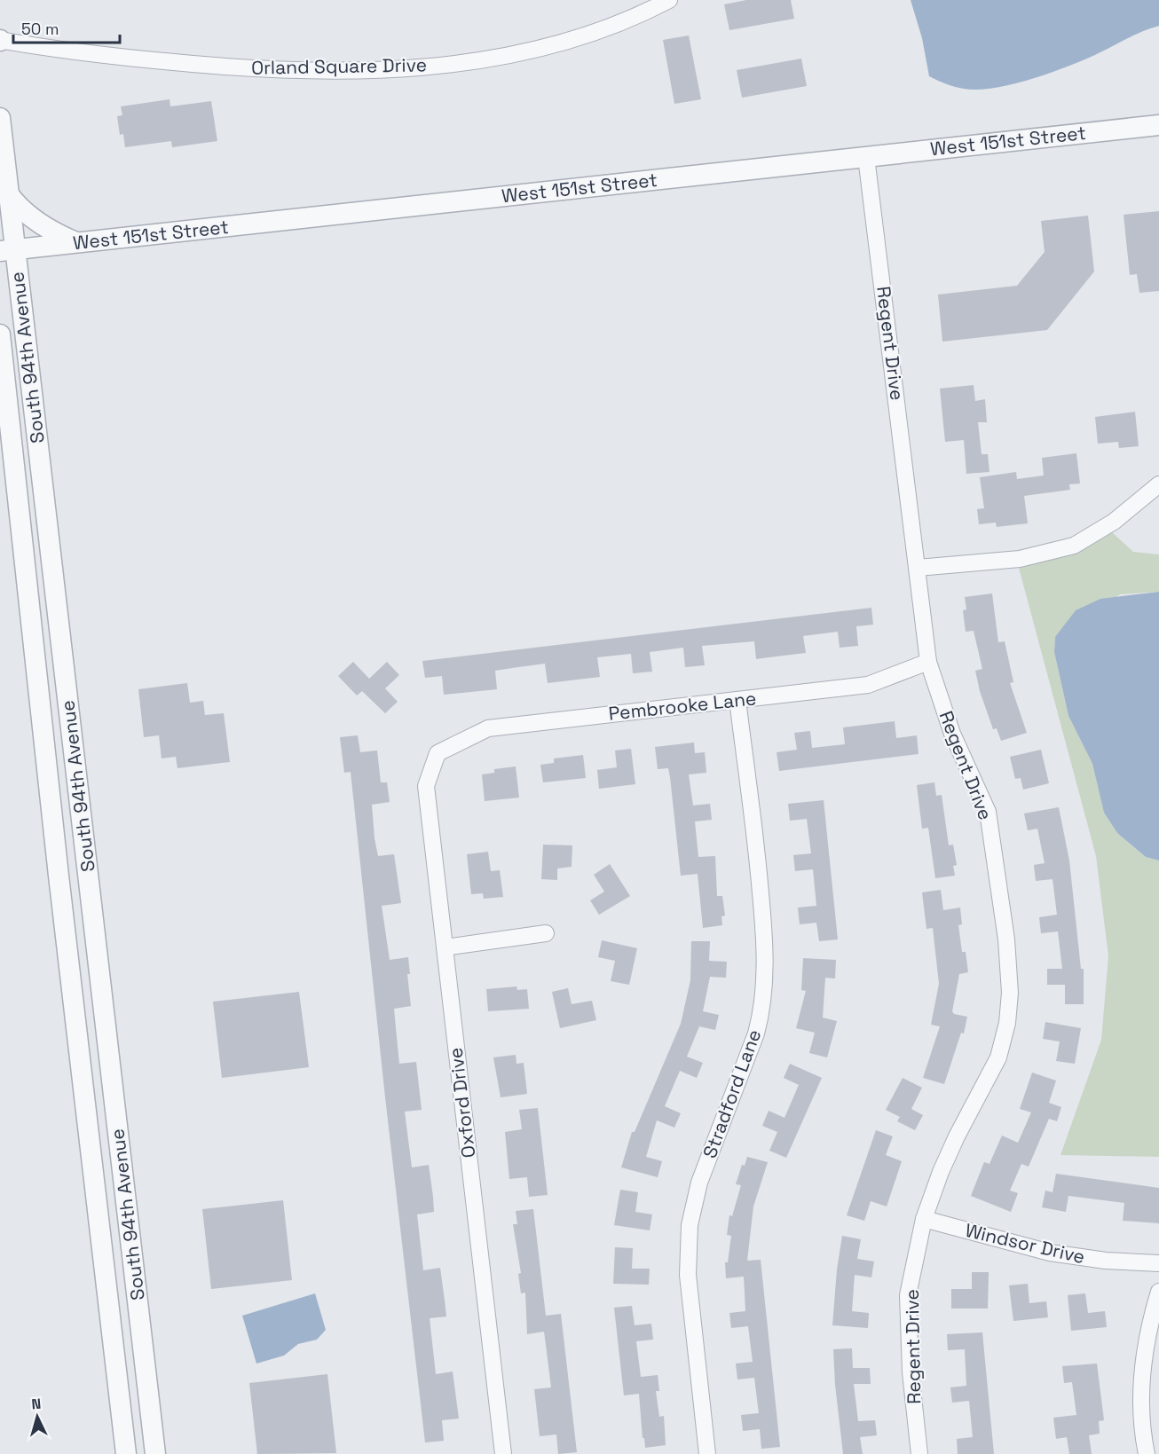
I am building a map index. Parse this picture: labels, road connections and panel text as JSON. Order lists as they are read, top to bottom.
{
  "streets": {
    "street": [
      "Orland Square Drive",
      "West 151st Street",
      "Regent Drive",
      "South 94th Avenue",
      "Pembrooke Lane",
      "Stradford Lane",
      "Oxford Drive",
      "Windsor Drive"
    ]
  },
  "crossings": [
    ["West 151st Street", "Regent Drive"],
    ["West 151st Street", "South 94th Avenue"],
    ["Regent Drive", "Pembrooke Lane"],
    ["Regent Drive", "Windsor Drive"],
    ["Pembrooke Lane", "Stradford Lane"],
    ["Pembrooke Lane", "Oxford Drive"]
  ],
  "scale_bar": "50 m",
  "north": "top"
}
